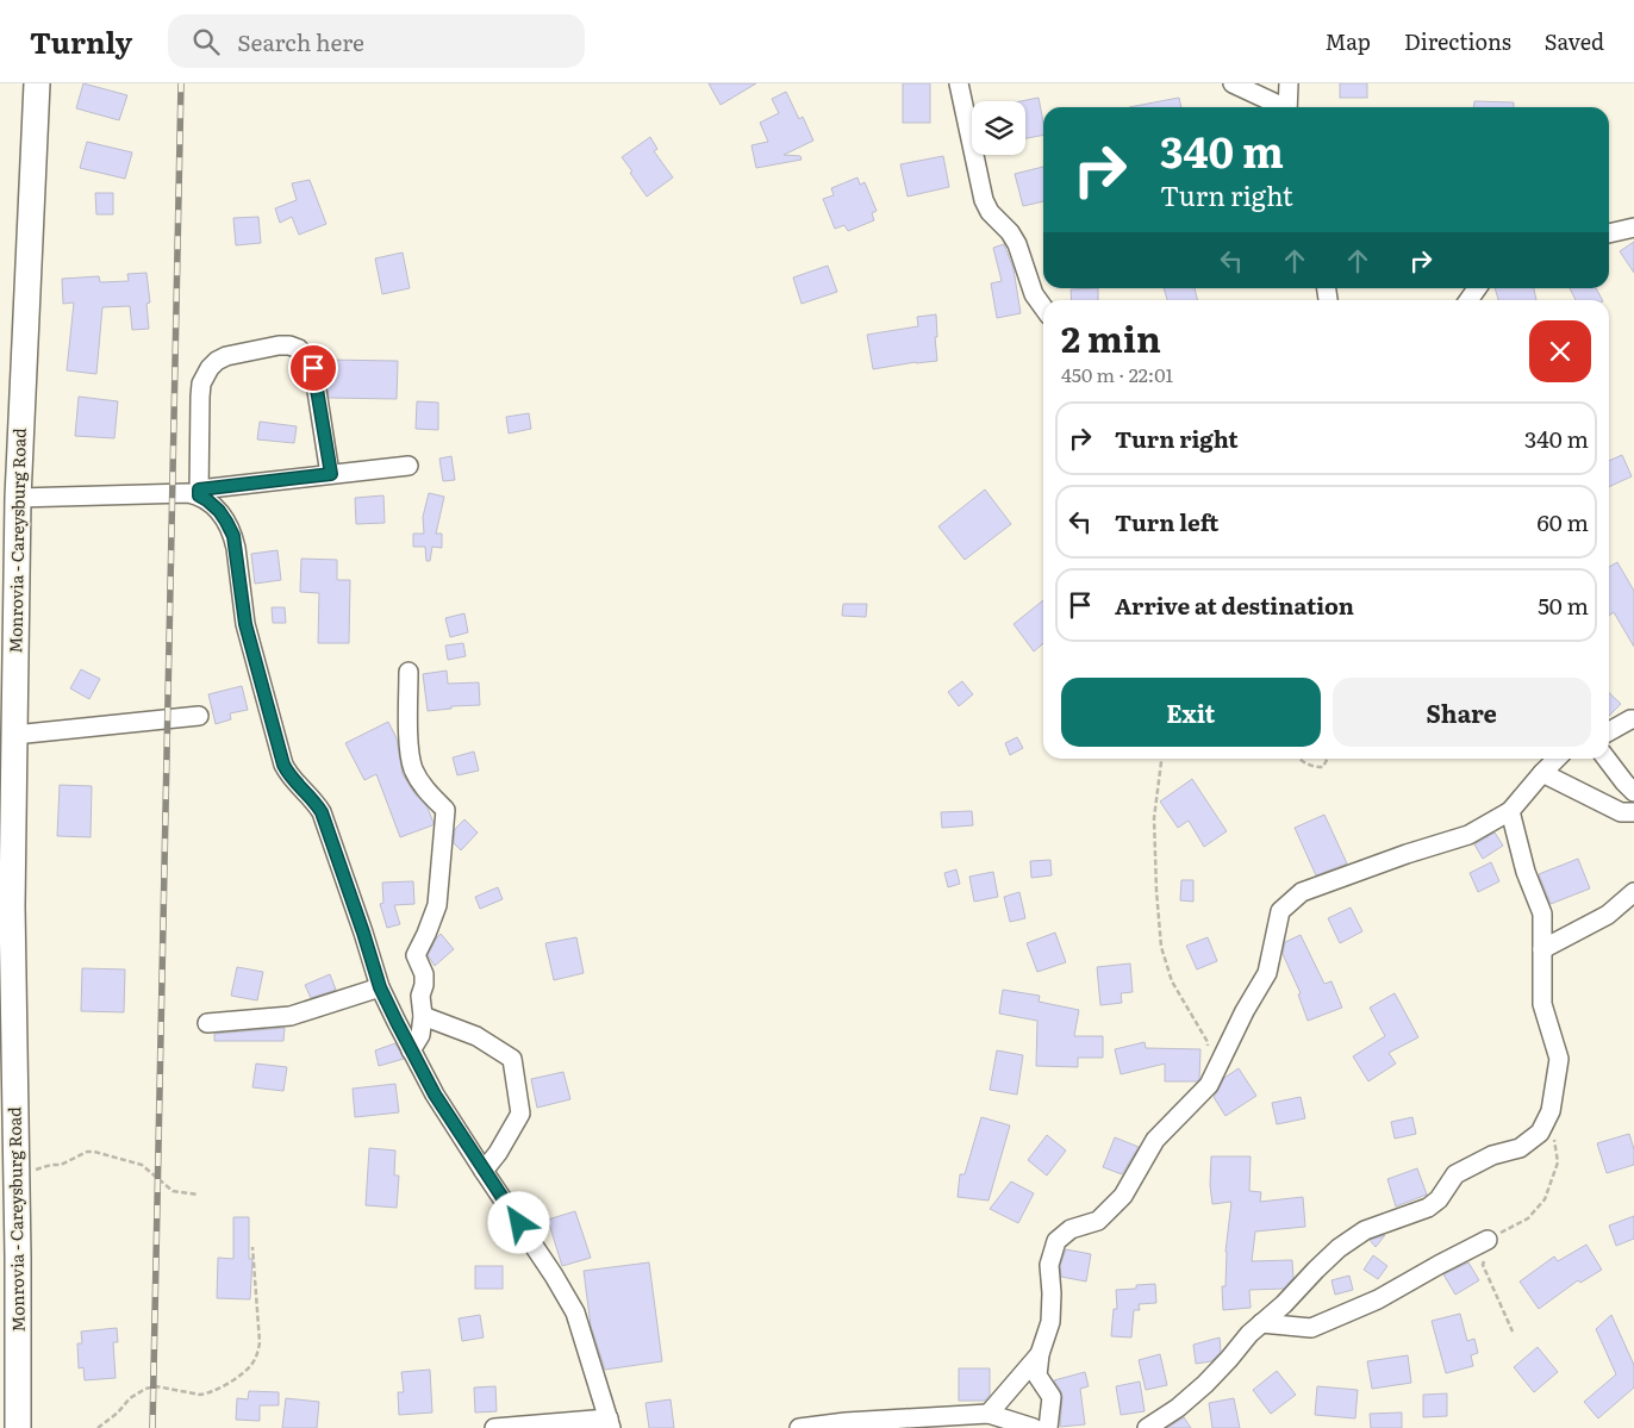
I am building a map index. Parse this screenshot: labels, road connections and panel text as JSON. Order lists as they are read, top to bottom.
{
  "streets": {
    "main road": ["Monrovia - Careysburg Road"]
  },
  "page": {
    "header": "Turnly",
    "search": "Search here",
    "nav": ["Map", "Directions", "Saved"],
    "turn": ["340 m", "Turn right"],
    "heading": ["2 min", "450 m · 22:01"],
    "list": [
      {
        "name": "Turn right",
        "value": "340 m"
      },
      {
        "name": "Turn left",
        "value": "60 m"
      },
      {
        "name": "Arrive at destination",
        "value": "50 m"
      }
    ],
    "buttons": ["Exit", "Share"]
  }
}
